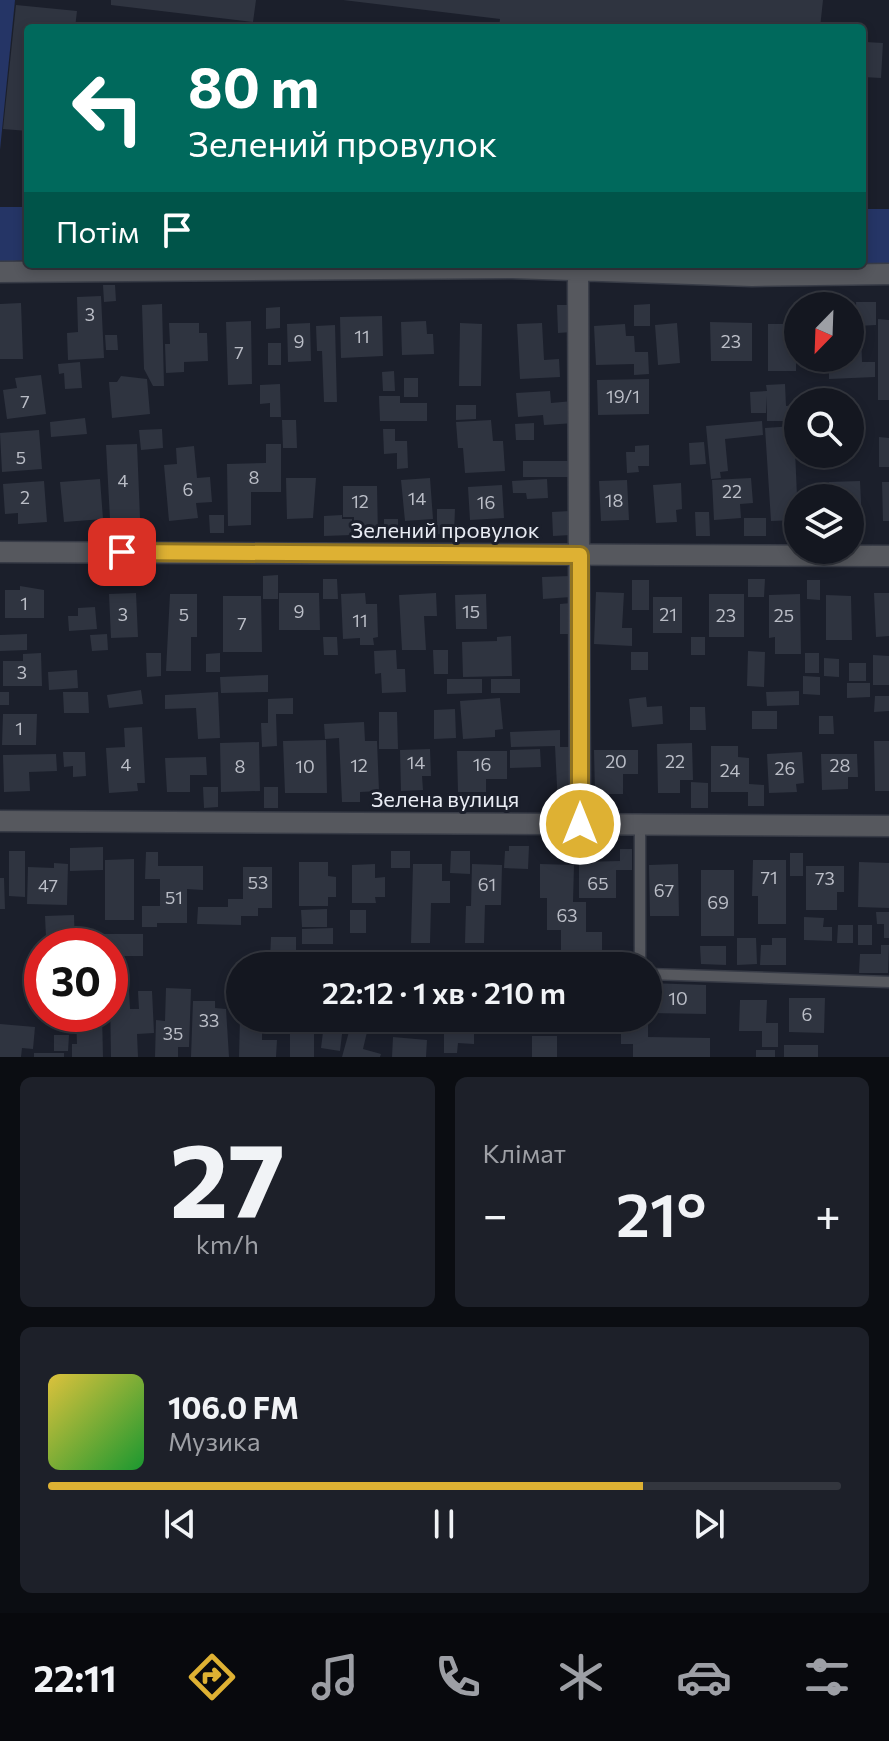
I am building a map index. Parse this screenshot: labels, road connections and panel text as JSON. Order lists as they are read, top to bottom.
{
  "streets": {
    "street": ["Зелений провулок", "Зелена вулиця"]
  },
  "house_numbers": [
    "3",
    "11",
    "9",
    "23",
    "7",
    "19/1",
    "7",
    "5",
    "8",
    "4",
    "6",
    "22",
    "2",
    "14",
    "18",
    "12",
    "16",
    "1",
    "9",
    "15",
    "3",
    "5",
    "21",
    "23",
    "25",
    "11",
    "7",
    "3",
    "1",
    "20",
    "22",
    "14",
    "4",
    "16",
    "12",
    "28",
    "8",
    "10",
    "26",
    "24",
    "71",
    "73",
    "53",
    "65",
    "61",
    "47",
    "67",
    "51",
    "69",
    "63",
    "10",
    "6",
    "33",
    "35"
  ],
  "north": "bottom left",
  "page": {
    "turn": ["80 m", "Зелений провулок"],
    "then": "Потім",
    "limit": "30",
    "trip": "22:12 · 1 хв · 210 m",
    "tile": [
      ["27", "km/h"],
      "Клімат"
    ],
    "heat": ["−", "21°", "+"],
    "song": ["106.0 FM", "Музика"],
    "tabs": "22:11"
  }
}
